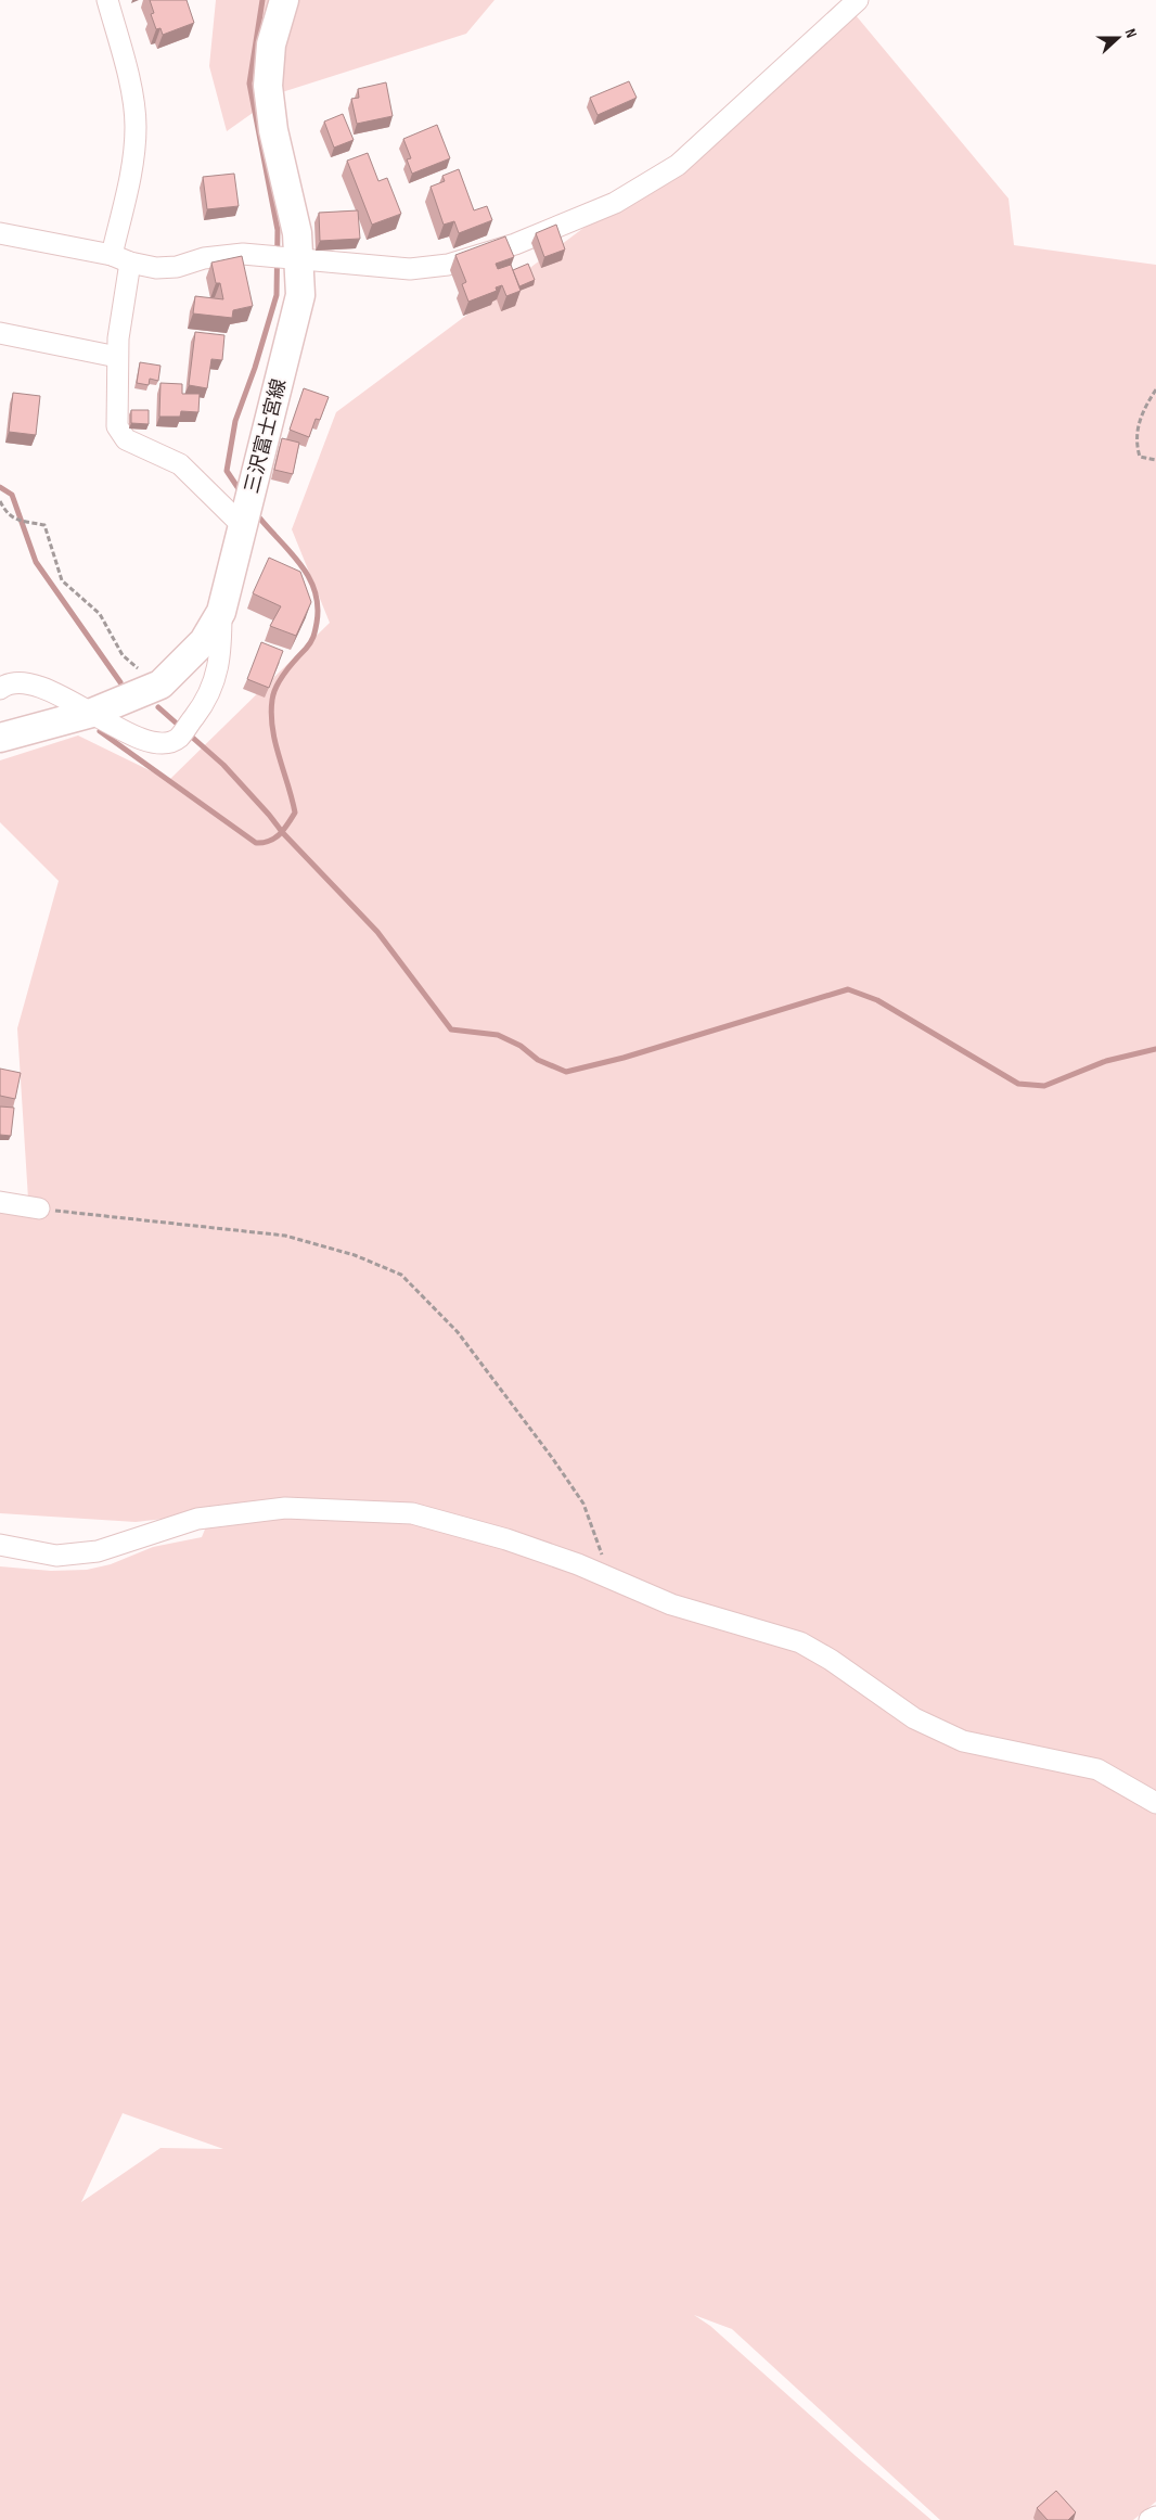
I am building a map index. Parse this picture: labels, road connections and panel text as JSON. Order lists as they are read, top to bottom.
{
  "streets": {
    "main road": ["三沢富士宮線"]
  },
  "north": "right"
}
